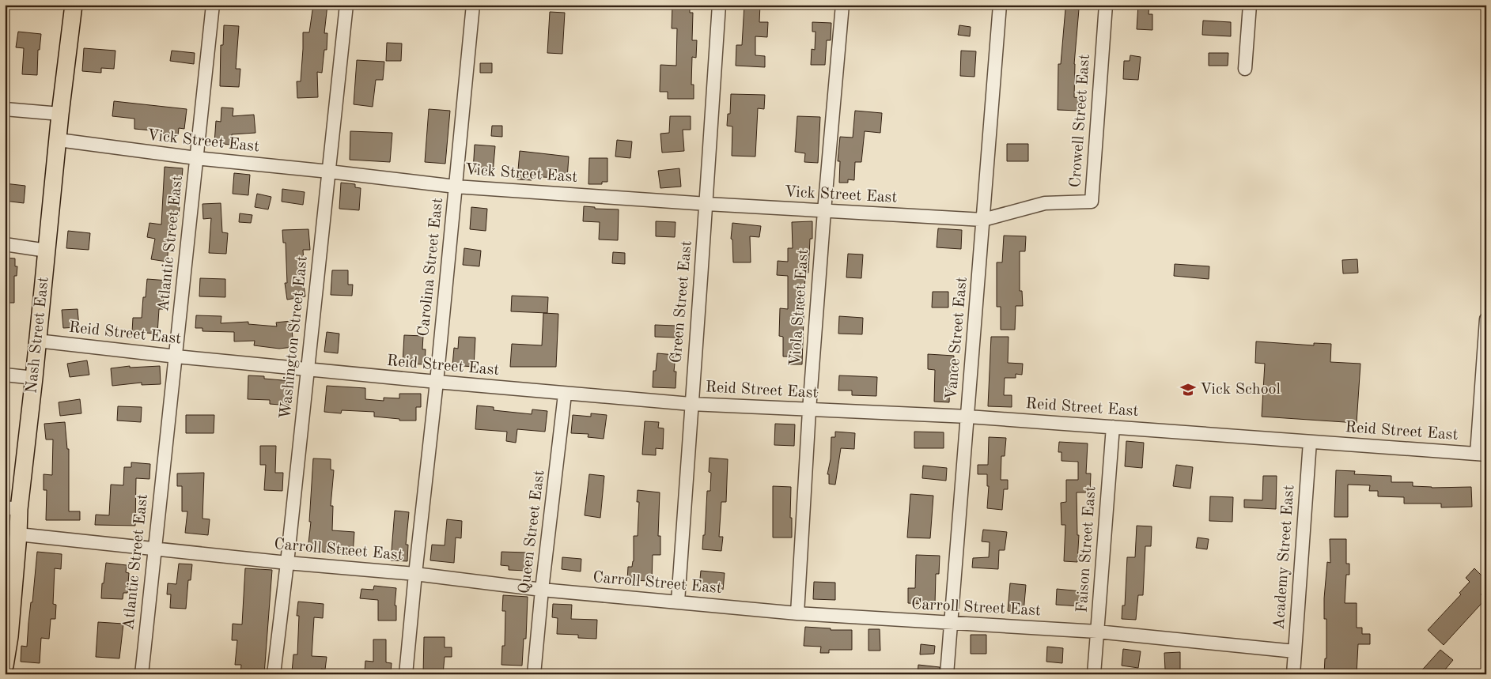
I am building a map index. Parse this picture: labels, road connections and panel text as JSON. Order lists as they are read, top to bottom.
{
  "streets": {
    "main road": ["Nash Street East"],
    "street": [
      "Crowell Street East",
      "Vick Street East",
      "Atlantic Street East",
      "Carolina Street East",
      "Green Street East",
      "Viola Street East",
      "Reid Street East",
      "Washington Street East",
      "Vance Street East",
      "Queen Street East",
      "Faison Street East",
      "Carroll Street East",
      "Academy Street East"
    ]
  },
  "crossings": [
    ["Crowell Street East", "Vick Street East"],
    ["Crowell Street East", "Vance Street East"],
    ["Vick Street East", "Atlantic Street East"],
    ["Vick Street East", "Carolina Street East"],
    ["Vick Street East", "Green Street East"],
    ["Vick Street East", "Viola Street East"],
    ["Vick Street East", "Nash Street East"],
    ["Vick Street East", "Washington Street East"],
    ["Vick Street East", "Vance Street East"],
    ["Atlantic Street East", "Reid Street East"],
    ["Atlantic Street East", "Carroll Street East"],
    ["Carolina Street East", "Reid Street East"],
    ["Carolina Street East", "Carroll Street East"],
    ["Green Street East", "Reid Street East"],
    ["Green Street East", "Carroll Street East"],
    ["Viola Street East", "Reid Street East"],
    ["Viola Street East", "Carroll Street East"],
    ["Reid Street East", "Nash Street East"],
    ["Reid Street East", "Washington Street East"],
    ["Reid Street East", "Vance Street East"],
    ["Reid Street East", "Queen Street East"],
    ["Reid Street East", "Faison Street East"],
    ["Reid Street East", "Academy Street East"],
    ["Nash Street East", "Carroll Street East"],
    ["Washington Street East", "Carroll Street East"],
    ["Vance Street East", "Carroll Street East"],
    ["Queen Street East", "Carroll Street East"],
    ["Faison Street East", "Carroll Street East"],
    ["Carroll Street East", "Academy Street East"]
  ],
  "places": {
    "school or university": ["Vick School"]
  }
}
